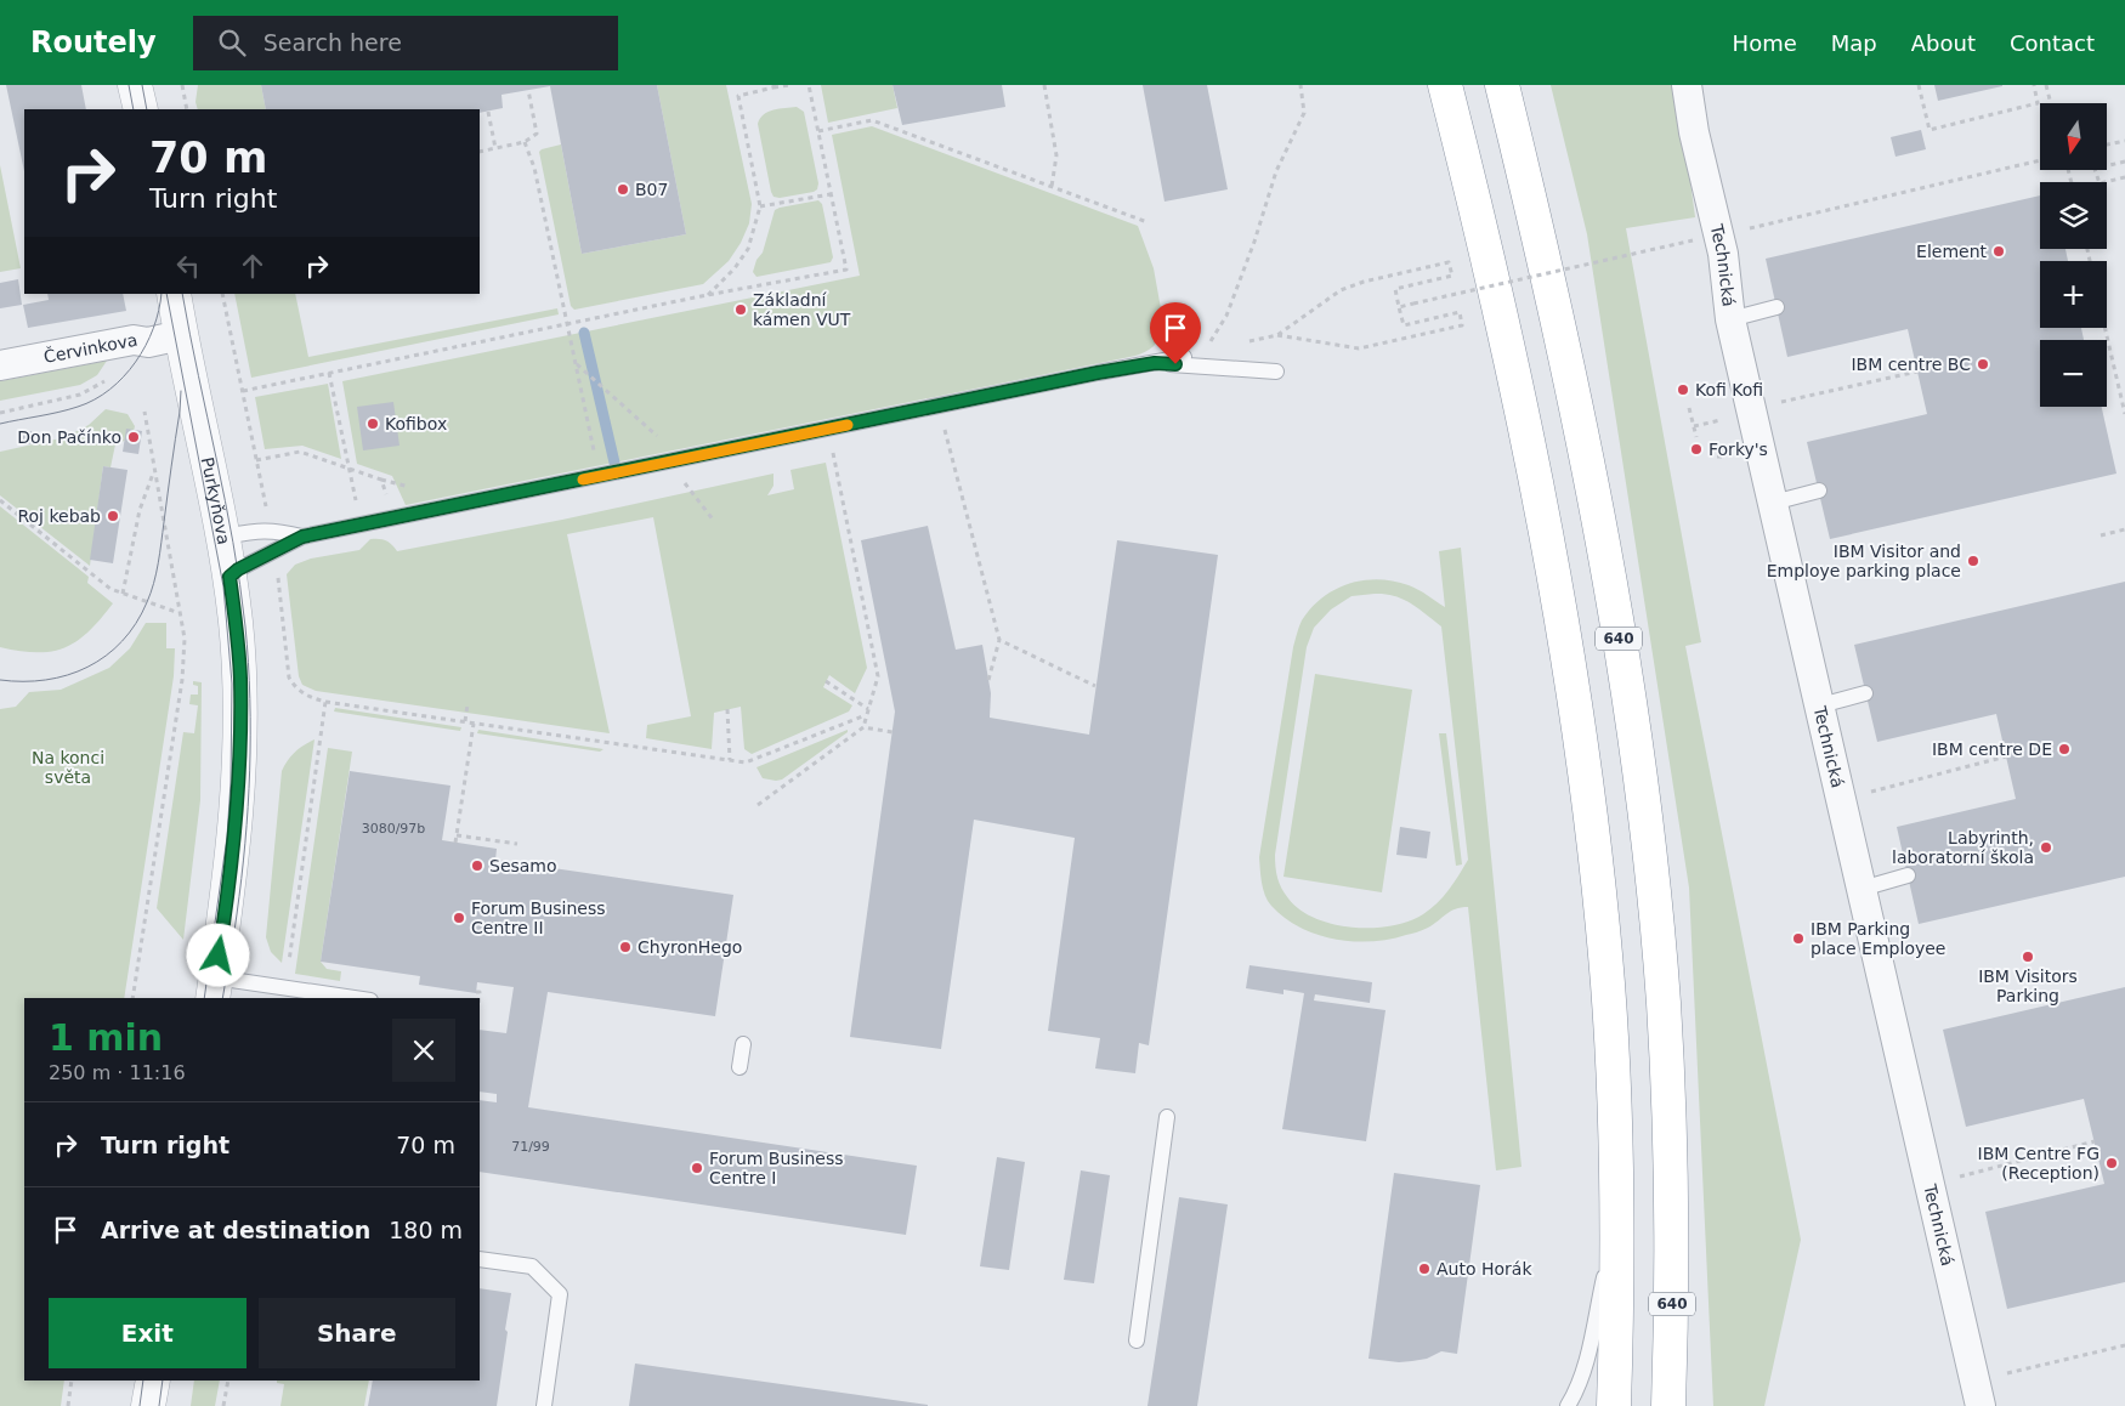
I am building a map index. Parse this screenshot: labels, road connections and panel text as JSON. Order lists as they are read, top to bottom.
{
  "streets": {
    "highway": ["640"],
    "street": ["Technická", "Červinkova", "Purkyňova"]
  },
  "crossings": [
    ["Červinkova", "Purkyňova"]
  ],
  "parks": ["Na konci světa"],
  "places": [
    "B07",
    "Element",
    "Základní kámen VUT",
    "IBM centre BC",
    "Kofi Kofi",
    "Kofibox",
    "Don Pačínko",
    "Forky's",
    "Roj kebab",
    "IBM Visitor and Employe parking place",
    "IBM centre DE",
    "Labyrinth, laboratorní škola",
    "Sesamo",
    "Forum Business Centre II",
    "IBM Parking place Employee",
    "ChyronHego",
    "IBM Visitors Parking",
    "IBM Centre FG (Reception)",
    "Forum Business Centre I",
    "Auto Horák"
  ],
  "house_numbers": ["3080/97b", "71/99"],
  "north": "bottom",
  "page": {
    "header": "Routely",
    "search": "Search here",
    "nav": [
      "Home",
      "Map",
      "About",
      "Contact"
    ],
    "map_buttons": ["+", "−"],
    "turn": ["70 m", "Turn right"],
    "heading": ["1 min", "250 m · 11:16"],
    "list": [
      {
        "name": "Turn right",
        "value": "70 m"
      },
      {
        "name": "Arrive at destination",
        "value": "180 m"
      }
    ],
    "buttons": ["Exit", "Share"]
  }
}
